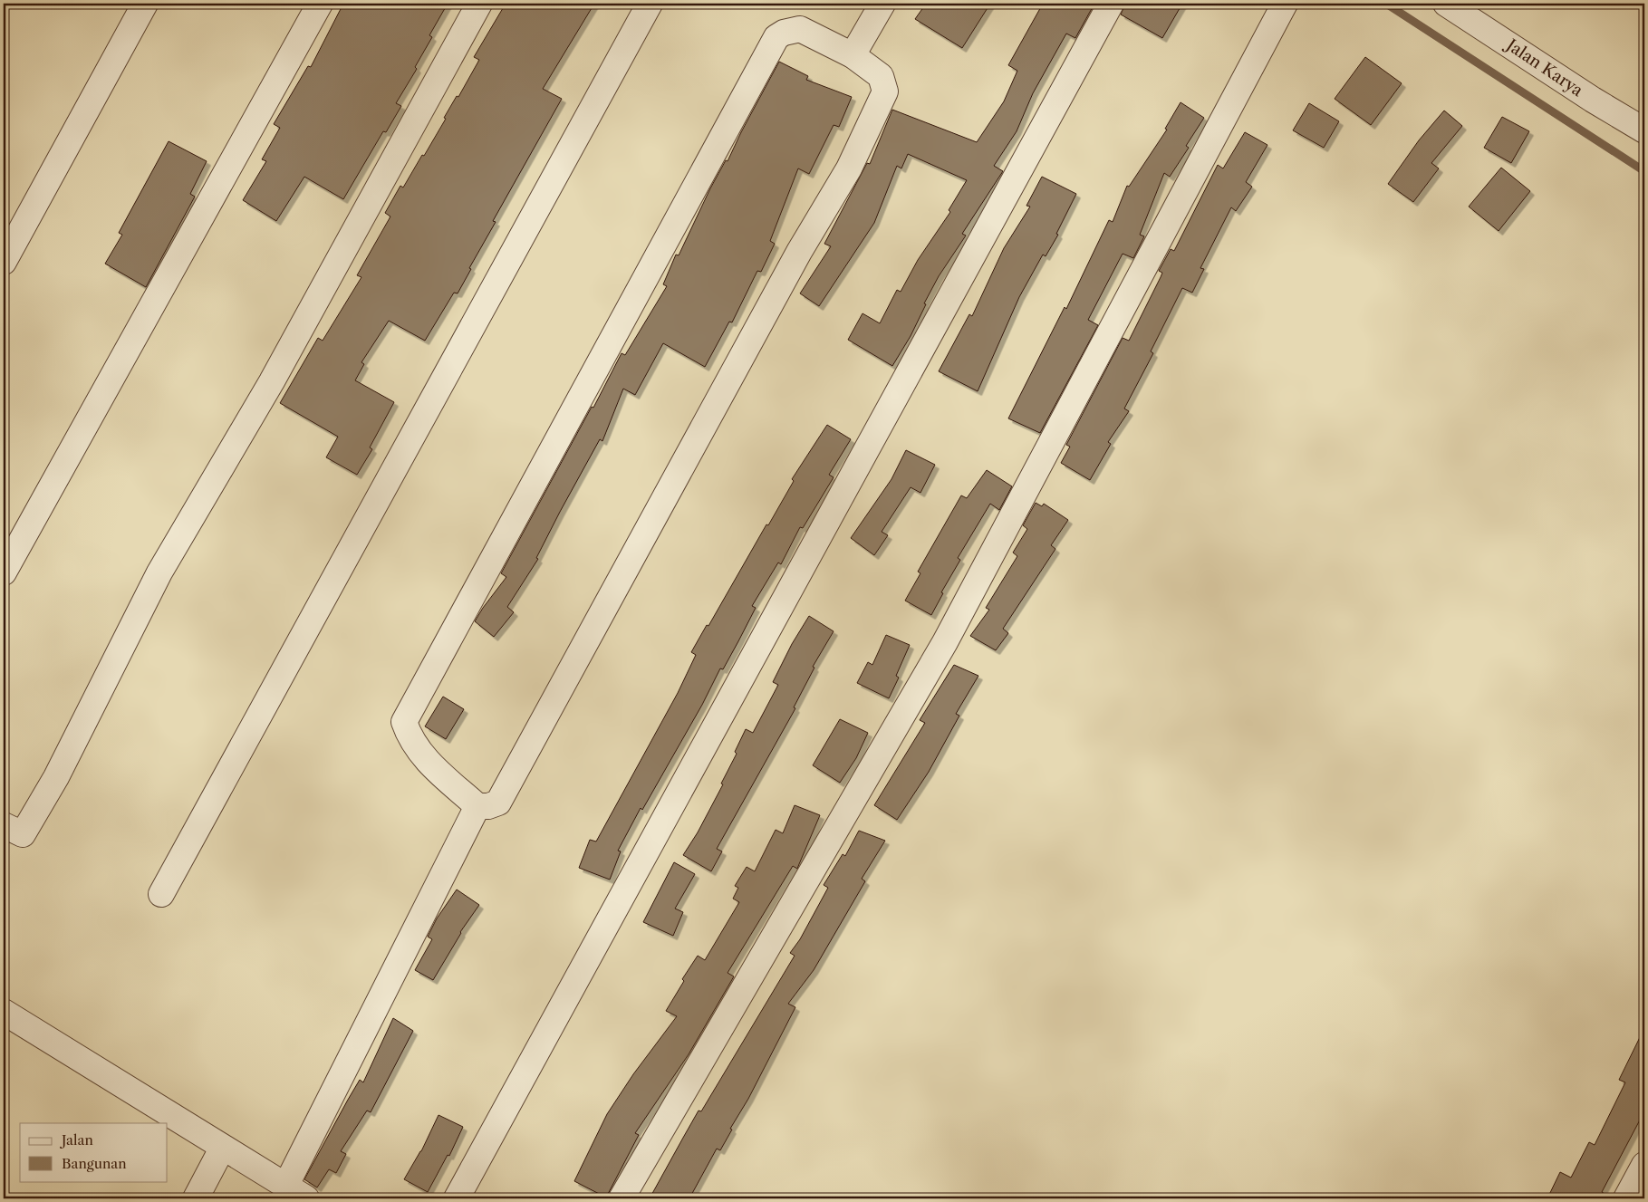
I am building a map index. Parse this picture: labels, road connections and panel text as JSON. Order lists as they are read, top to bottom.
{
  "streets": {
    "street": ["Jalan Karya"]
  },
  "legend": ["Jalan", "Bangunan"]
}
